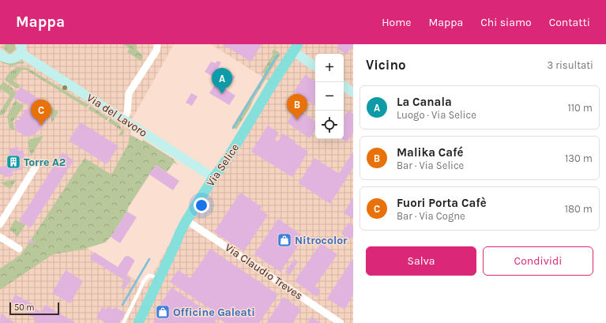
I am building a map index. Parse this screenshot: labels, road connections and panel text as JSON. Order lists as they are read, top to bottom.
{
  "streets": {
    "main road": ["Via del Lavoro", "Via Selice"],
    "street": ["Via Claudio Treves"]
  },
  "crossings": [
    ["Via del Lavoro", "Via Selice"],
    ["Via Selice", "Via Claudio Treves"]
  ],
  "places": {
    "building": ["Torre A2"],
    "shop": ["Nitrocolor", "Officine Galeati"]
  },
  "scale_bar": "50 m",
  "page": {
    "header": "Mappa",
    "nav": [
      "Home",
      "Mappa",
      "Chi siamo",
      "Contatti"
    ],
    "heading": ["Vicino", "3 risultati"],
    "map_buttons": ["+", "−"],
    "pins": ["A", "B", "C"],
    "list": [
      {
        "mark": "A",
        "name": "La Canala",
        "note": "Luogo · Via Selice",
        "value": "110 m"
      },
      {
        "mark": "B",
        "name": "Malika Café",
        "note": "Bar · Via Selice",
        "value": "130 m"
      },
      {
        "mark": "C",
        "name": "Fuori Porta Cafè",
        "note": "Bar · Via Cogne",
        "value": "180 m"
      }
    ],
    "buttons": ["Salva", "Condividi"],
    "scale": "50 m"
  }
}
